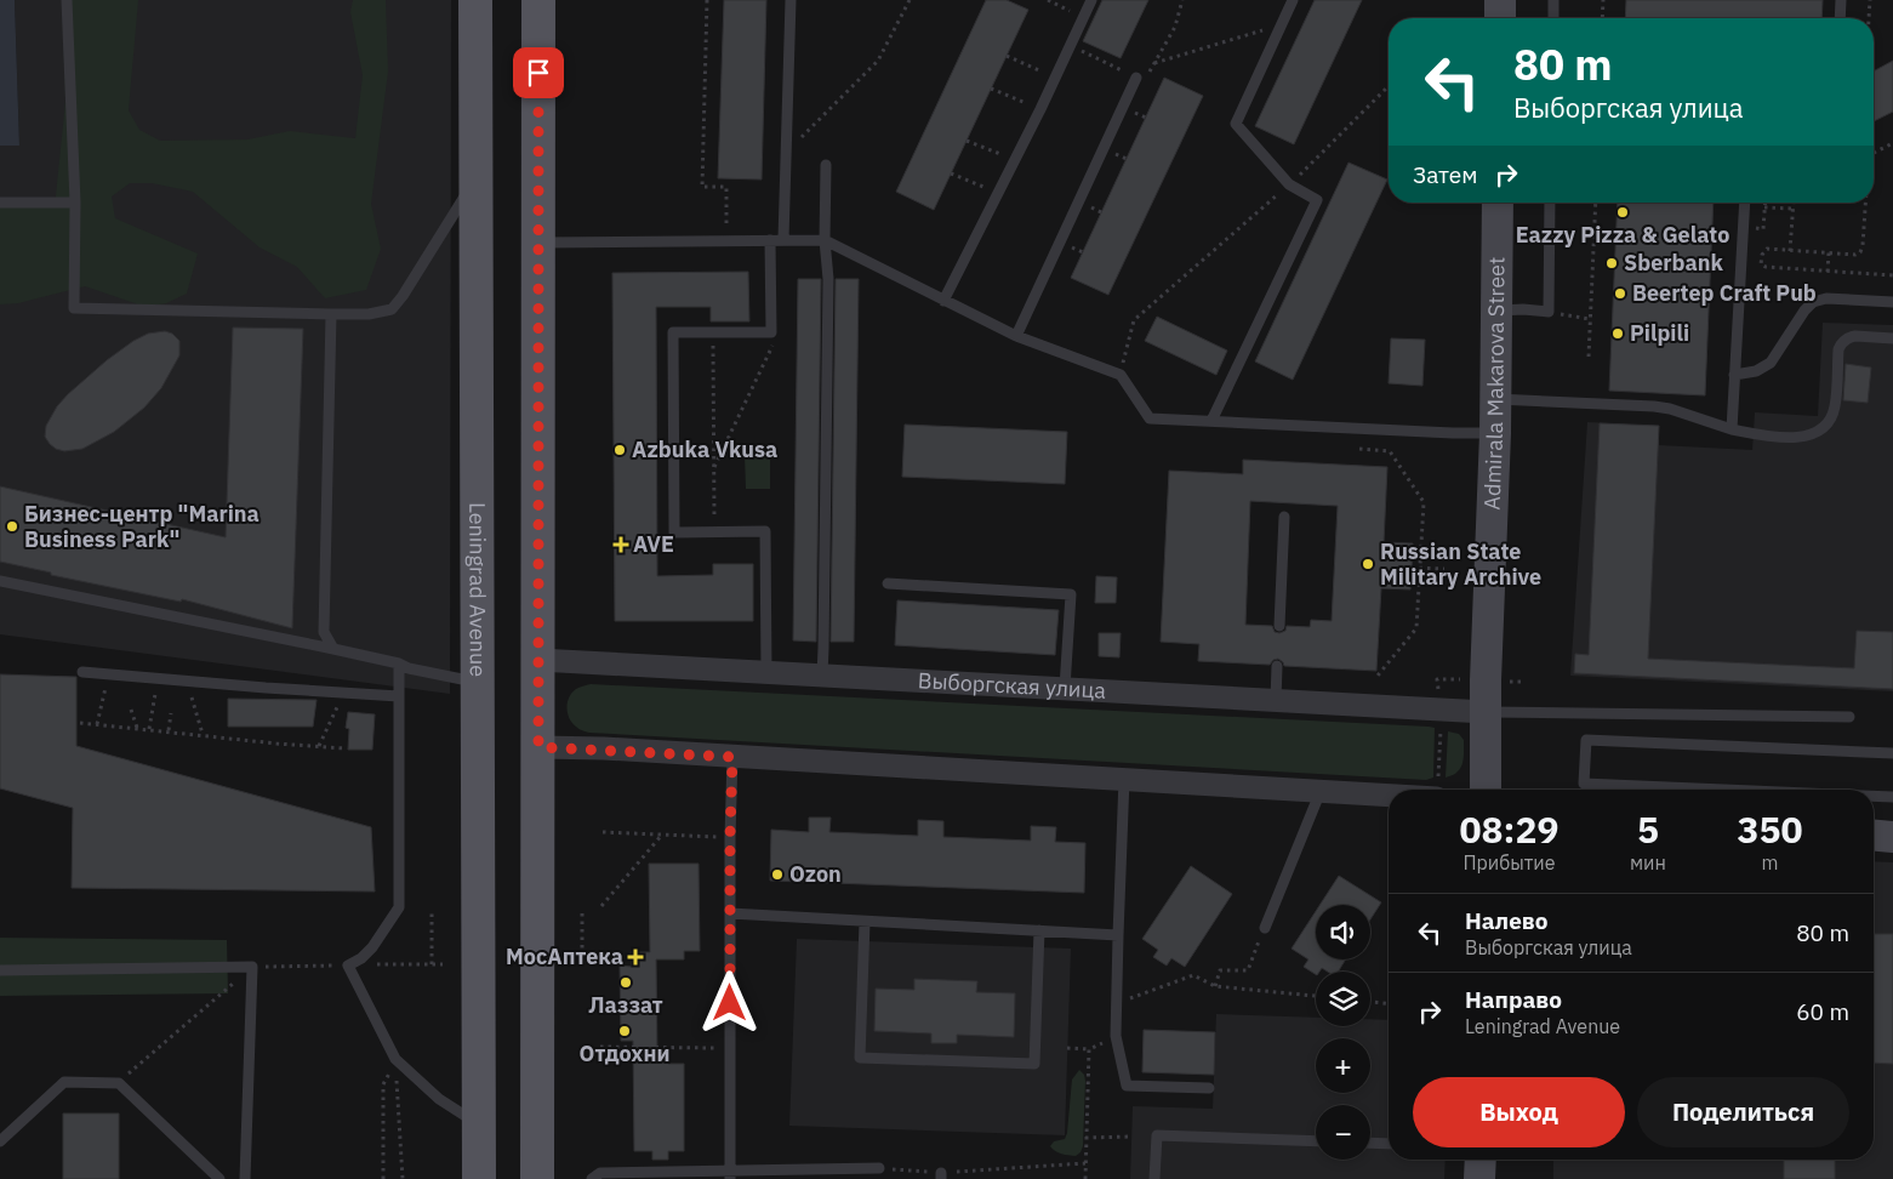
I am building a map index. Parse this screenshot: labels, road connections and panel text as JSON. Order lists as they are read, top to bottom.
{
  "streets": {
    "main road": ["Leningrad Avenue"],
    "street": ["Admirala Makarova Street", "Выборгская улица"]
  },
  "crossings": [
    ["Admirala Makarova Street", "Выборгская улица"]
  ],
  "places": {
    "other": [
      "Eazzy Pizza & Gelato",
      "Sberbank",
      "Beertep Craft Pub",
      "Pilpili",
      "Azbuka Vkusa",
      "Бизнес-центр \"Marina Business Park\"",
      "Russian State Military Archive",
      "Ozon",
      "Лаззат",
      "Отдохни"
    ],
    "health": ["AVE", "МосАптека"]
  },
  "page": {
    "turn": ["80 m", "Выборгская улица"],
    "then": "Затем",
    "eta": [
      "08:29",
      "Прибытие",
      "5",
      "мин",
      "350",
      "m"
    ],
    "list": [
      {
        "name": "Налево",
        "note": "Выборгская улица",
        "value": "80 m"
      },
      {
        "name": "Направо",
        "note": "Leningrad Avenue",
        "value": "60 m"
      }
    ],
    "map_buttons": ["+", "−"],
    "buttons": ["Выход", "Поделиться"]
  }
}
